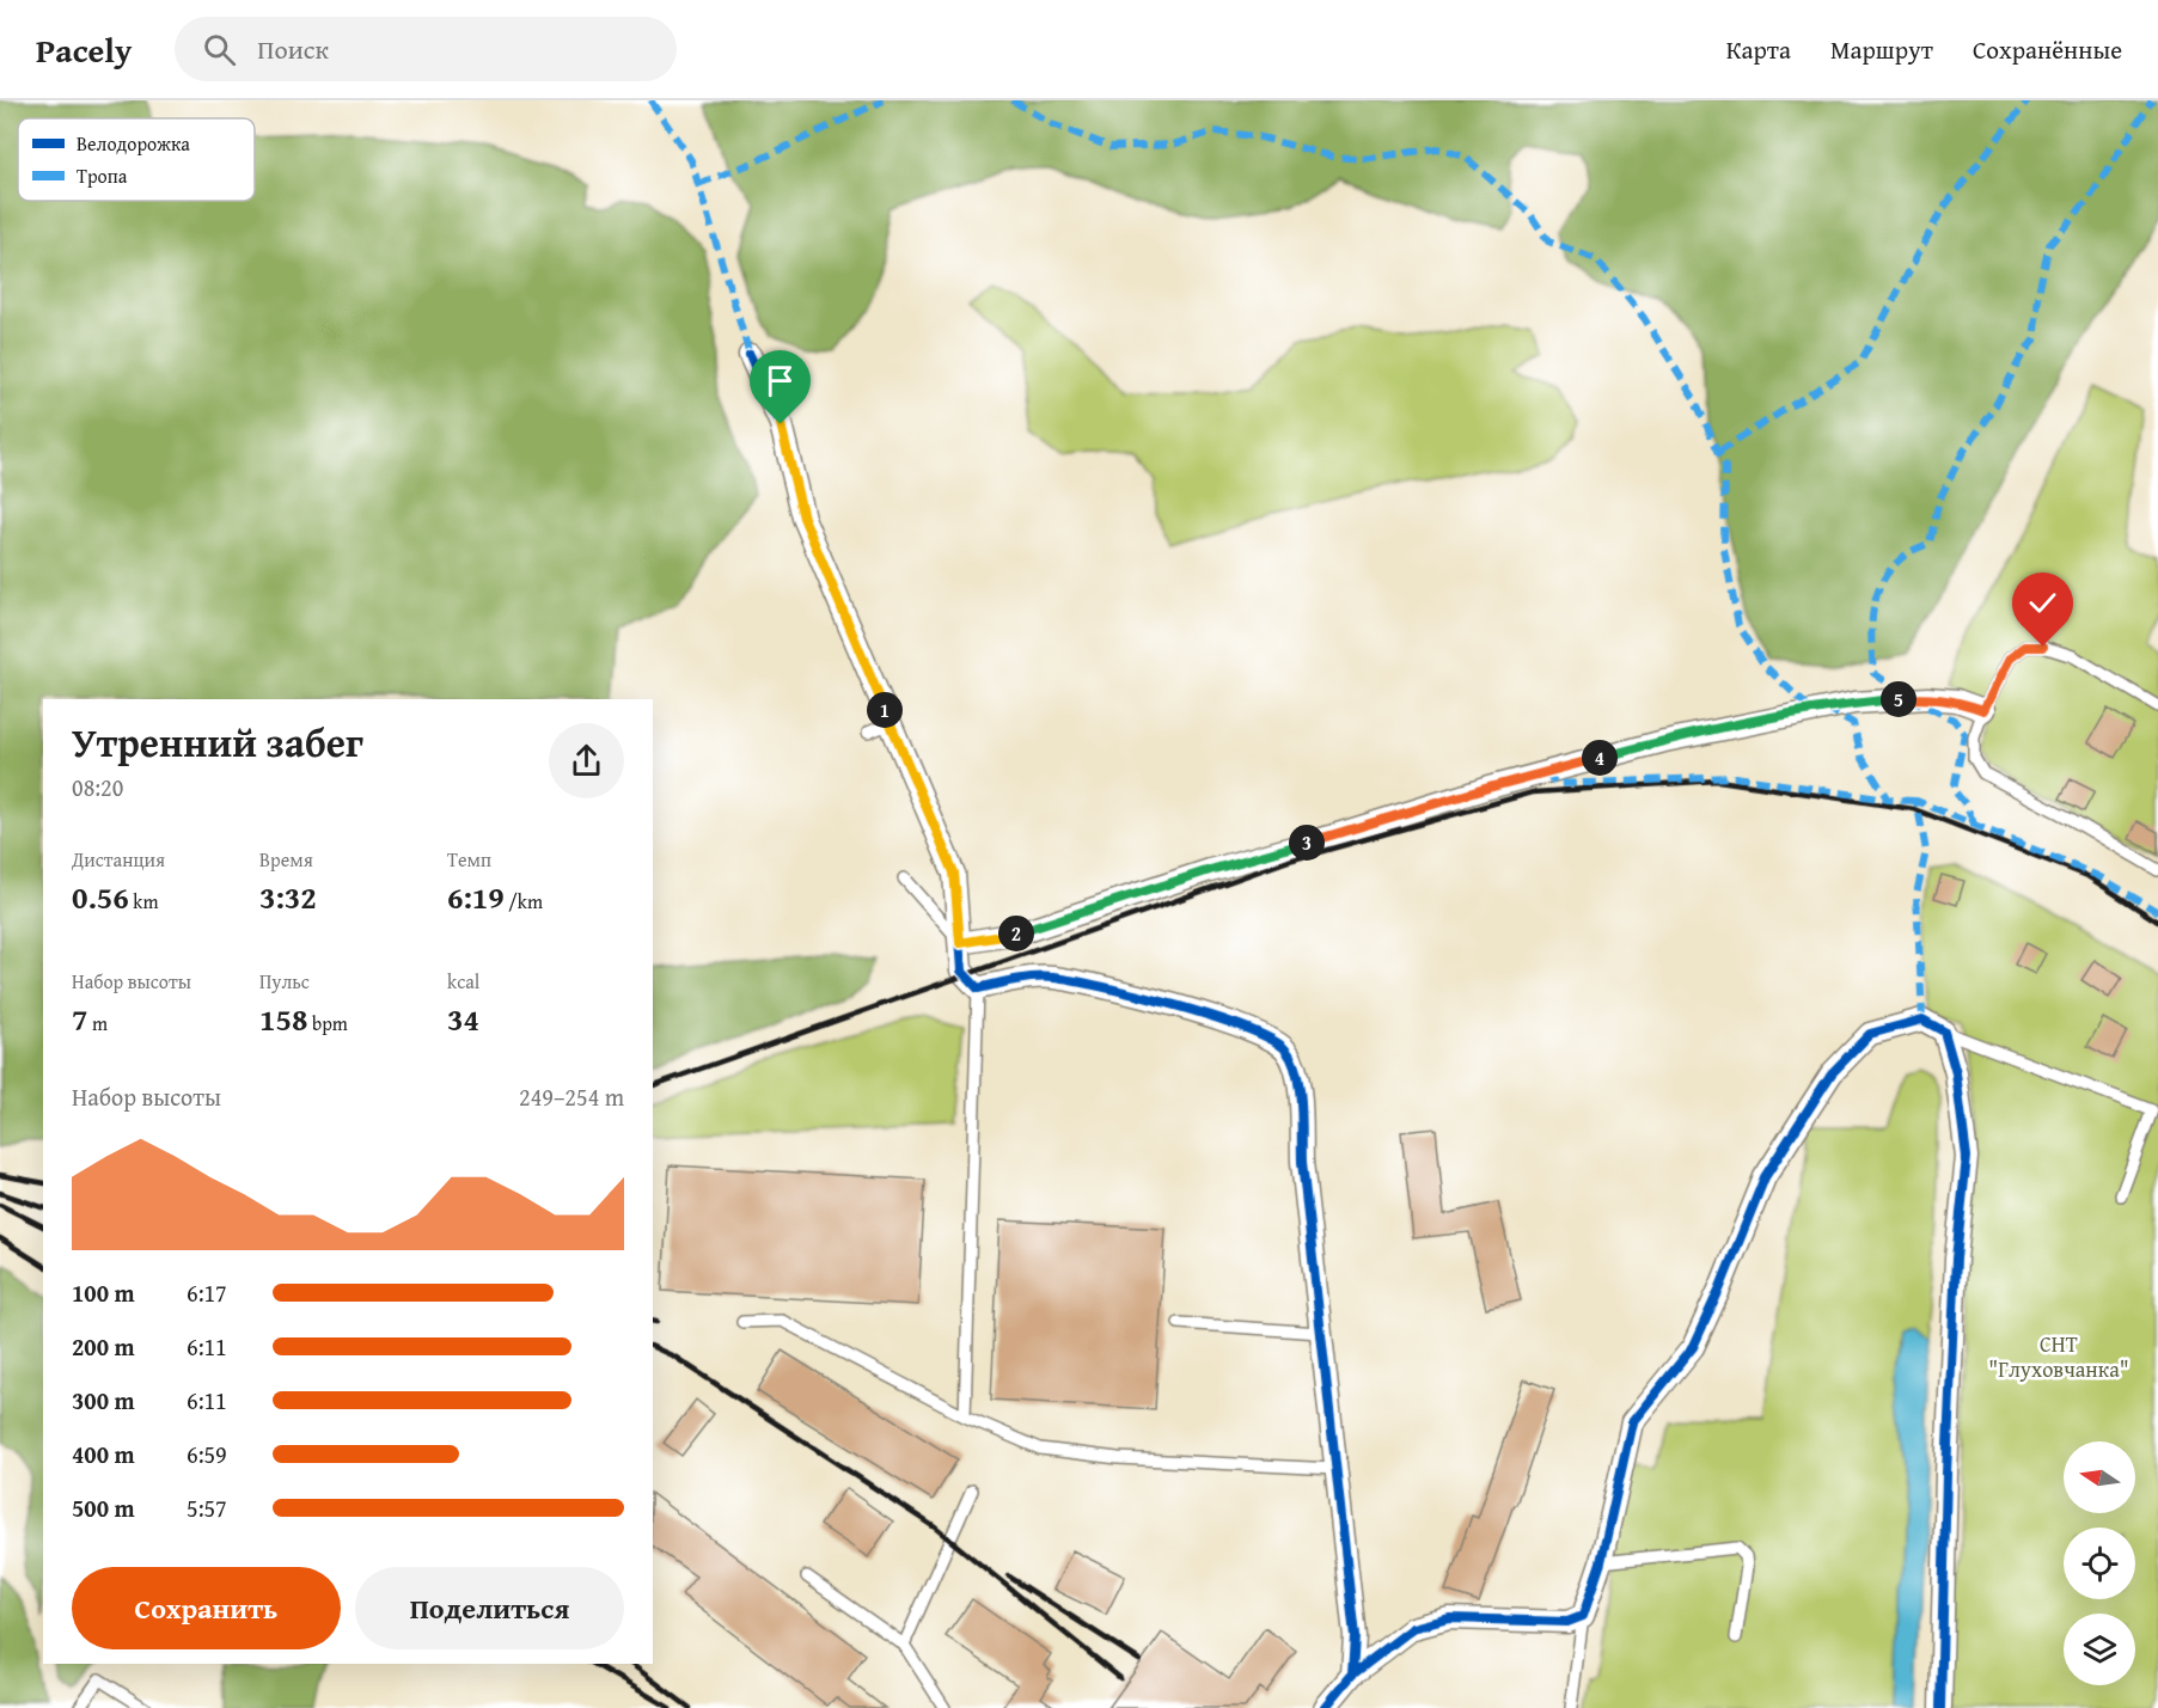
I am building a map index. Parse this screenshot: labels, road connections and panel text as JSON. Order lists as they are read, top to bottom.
{
  "parks": ["СНТ \"Глуховчанка\""],
  "legend": ["Велодорожка", "Тропа"],
  "north": "left",
  "page": {
    "header": "Pacely",
    "search": "Поиск",
    "nav": ["Карта", "Маршрут", "Сохранённые"],
    "pins": [
      "5",
      "1",
      "4",
      "3",
      "2"
    ],
    "heading": ["Утренний забег", "08:20"],
    "stats": [
      ["Дистанция", "0.56 km"],
      ["Время", "3:32"],
      ["Темп", "6:19 /km"],
      ["Набор высоты", "7 m"],
      ["Пульс", "158 bpm"],
      ["kcal", "34"]
    ],
    "chart": ["Набор высоты", "249–254 m"],
    "list": [
      {
        "name": "100 m",
        "note": "6:17"
      },
      {
        "name": "200 m",
        "note": "6:11"
      },
      {
        "name": "300 m",
        "note": "6:11"
      },
      {
        "name": "400 m",
        "note": "6:59"
      },
      {
        "name": "500 m",
        "note": "5:57"
      }
    ],
    "buttons": ["Сохранить", "Поделиться"]
  }
}
